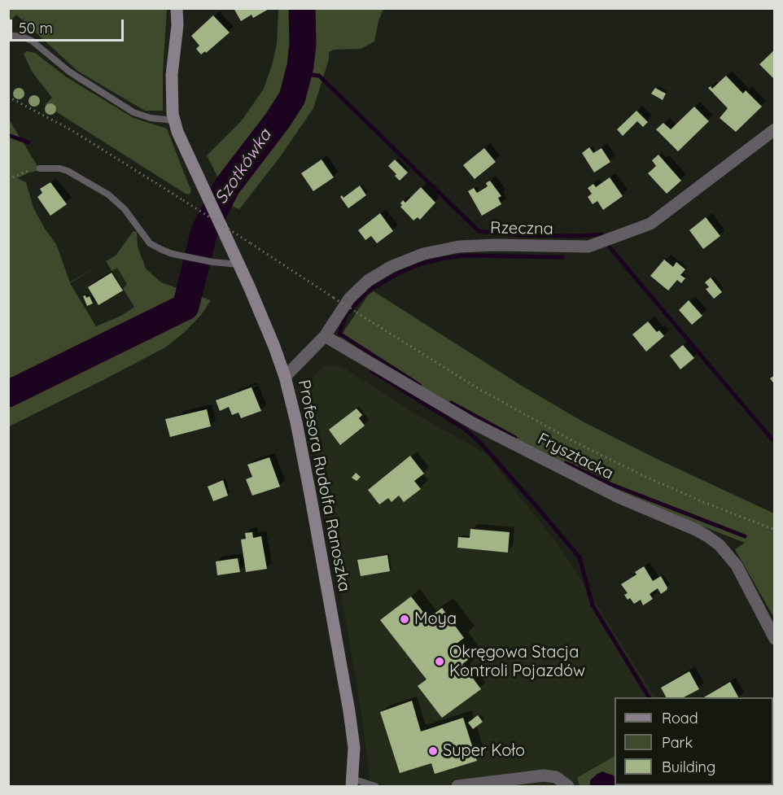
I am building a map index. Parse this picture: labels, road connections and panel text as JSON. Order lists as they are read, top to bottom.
{
  "streets": {
    "street": ["Rzeczna", "Frysztacka", "Profesora Rudolfa Ranoszka"]
  },
  "crossings": [
    ["Rzeczna", "Frysztacka"],
    ["Rzeczna", "Profesora Rudolfa Ranoszka"]
  ],
  "water": ["Szotkówka"],
  "places": ["Moya", "Okręgowa Stacja Kontroli Pojazdów", "Super Koło"],
  "legend": ["Road", "Park", "Building"],
  "scale_bar": "50 m"
}
